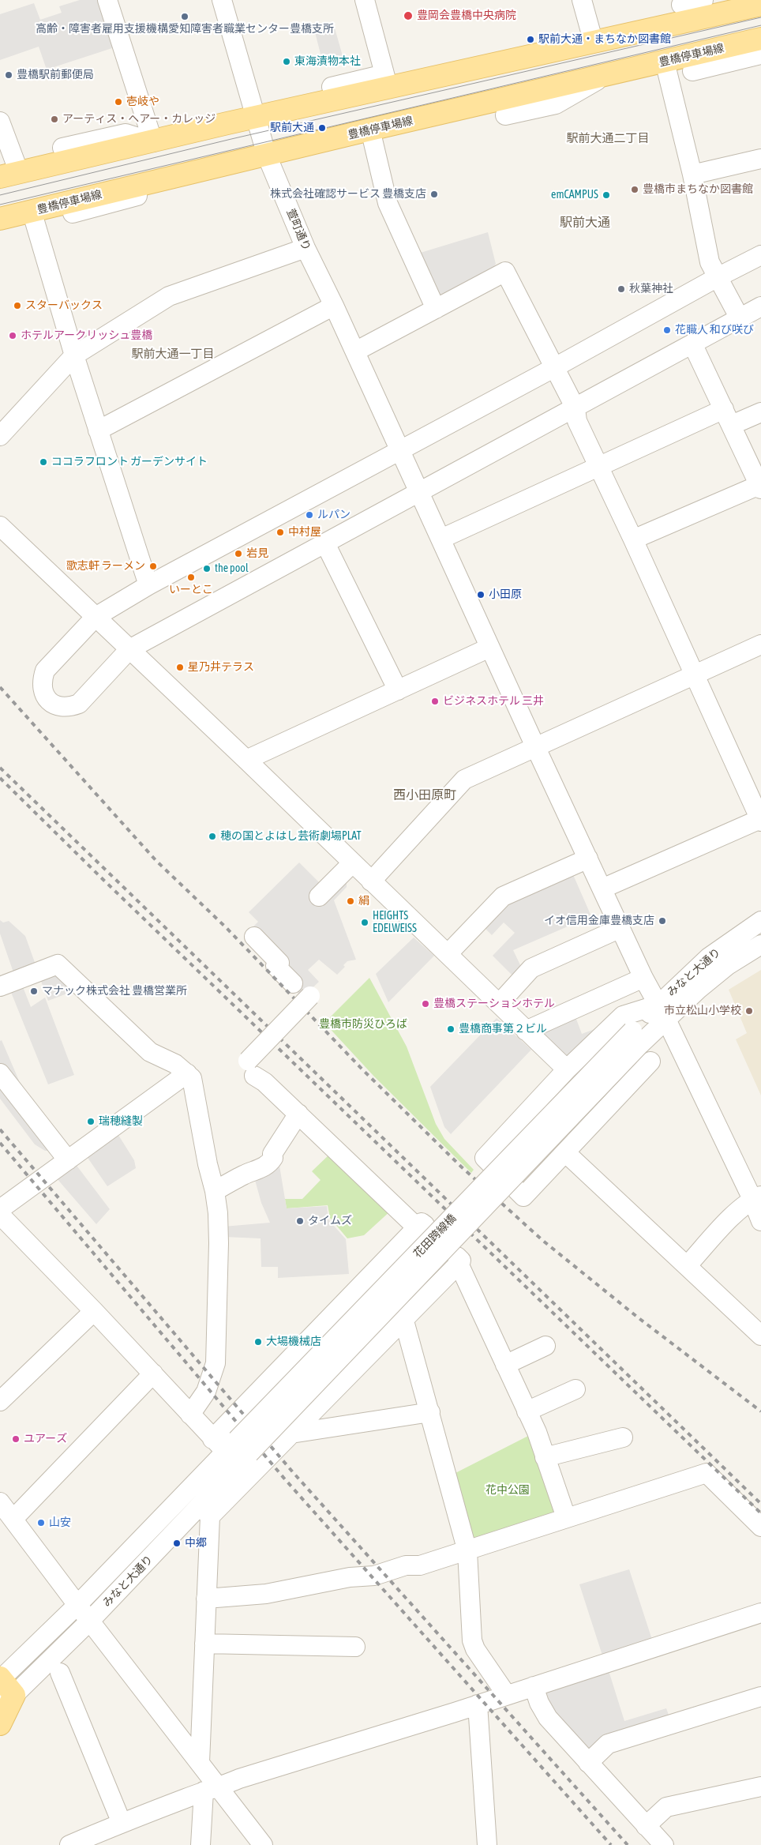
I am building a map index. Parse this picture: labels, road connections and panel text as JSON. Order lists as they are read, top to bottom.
{
  "streets": {
    "main road": ["豊橋停車場線"],
    "street": ["萱町通り", "みなと大通り", "花田跨線橋"]
  },
  "crossings": [
    ["豊橋停車場線", "萱町通り"],
    ["萱町通り", "みなと大通り"],
    ["みなと大通り", "花田跨線橋"]
  ],
  "districts": [
    "駅前大通二丁目",
    "駅前大通",
    "駅前大通一丁目",
    "西小田原町"
  ],
  "parks": ["豊橋市防災ひろば", "花中公園"],
  "places": [
    "豊岡会豊橋中央病院",
    "高齢・障害者雇用支援機構愛知障害者職業センター豊橋支所",
    "駅前大通・まちなか図書館",
    "東海漬物本社",
    "豊橋駅前郵便局",
    "壱岐や",
    "アーティス・ヘアー・カレッジ",
    "駅前大通",
    "豊橋市まちなか図書館",
    "株式会社確認サービス 豊橋支店",
    "emCAMPUS",
    "秋葉神社",
    "スターバックス",
    "花職人 和び咲び",
    "ホテルアークリッシュ豊橋",
    "ココラフロント ガーデンサイト",
    "ルパン",
    "中村屋",
    "岩見",
    "歌志軒 ラーメン",
    "the pool",
    "いーとこ",
    "小田原",
    "星乃井テラス",
    "ビジネスホテル 三井",
    "穂の国とよはし芸術劇場PLAT",
    "絹",
    "イオ信用金庫豊橋支店",
    "HEIGHTS EDELWEISS",
    "マナック株式会社 豊橋営業所",
    "豊橋ステーションホテル",
    "市立松山小学校",
    "豊橋商事第２ビル",
    "瑞穂縫製",
    "タイムズ",
    "大場機械店",
    "ユアーズ",
    "山安",
    "中郷"
  ]
}
